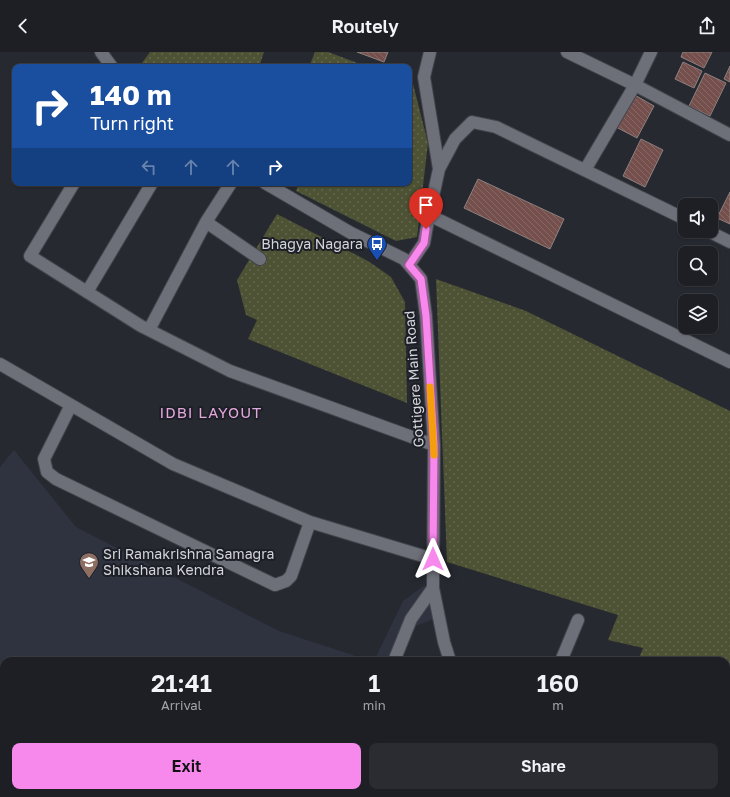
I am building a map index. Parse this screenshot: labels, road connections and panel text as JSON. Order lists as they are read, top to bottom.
{
  "streets": {
    "street": ["Gottigere Main Road"]
  },
  "districts": ["IDBI LAYOUT"],
  "places": {
    "bus stop": ["Bhagya Nagara"],
    "school or university": ["Sri Ramakrishna Samagra Shikshana Kendra"]
  },
  "page": {
    "header": "Routely",
    "turn": ["140 m", "Turn right"],
    "eta": [
      "21:41",
      "Arrival",
      "1",
      "min",
      "160",
      "m"
    ],
    "buttons": ["Exit", "Share"]
  }
}
